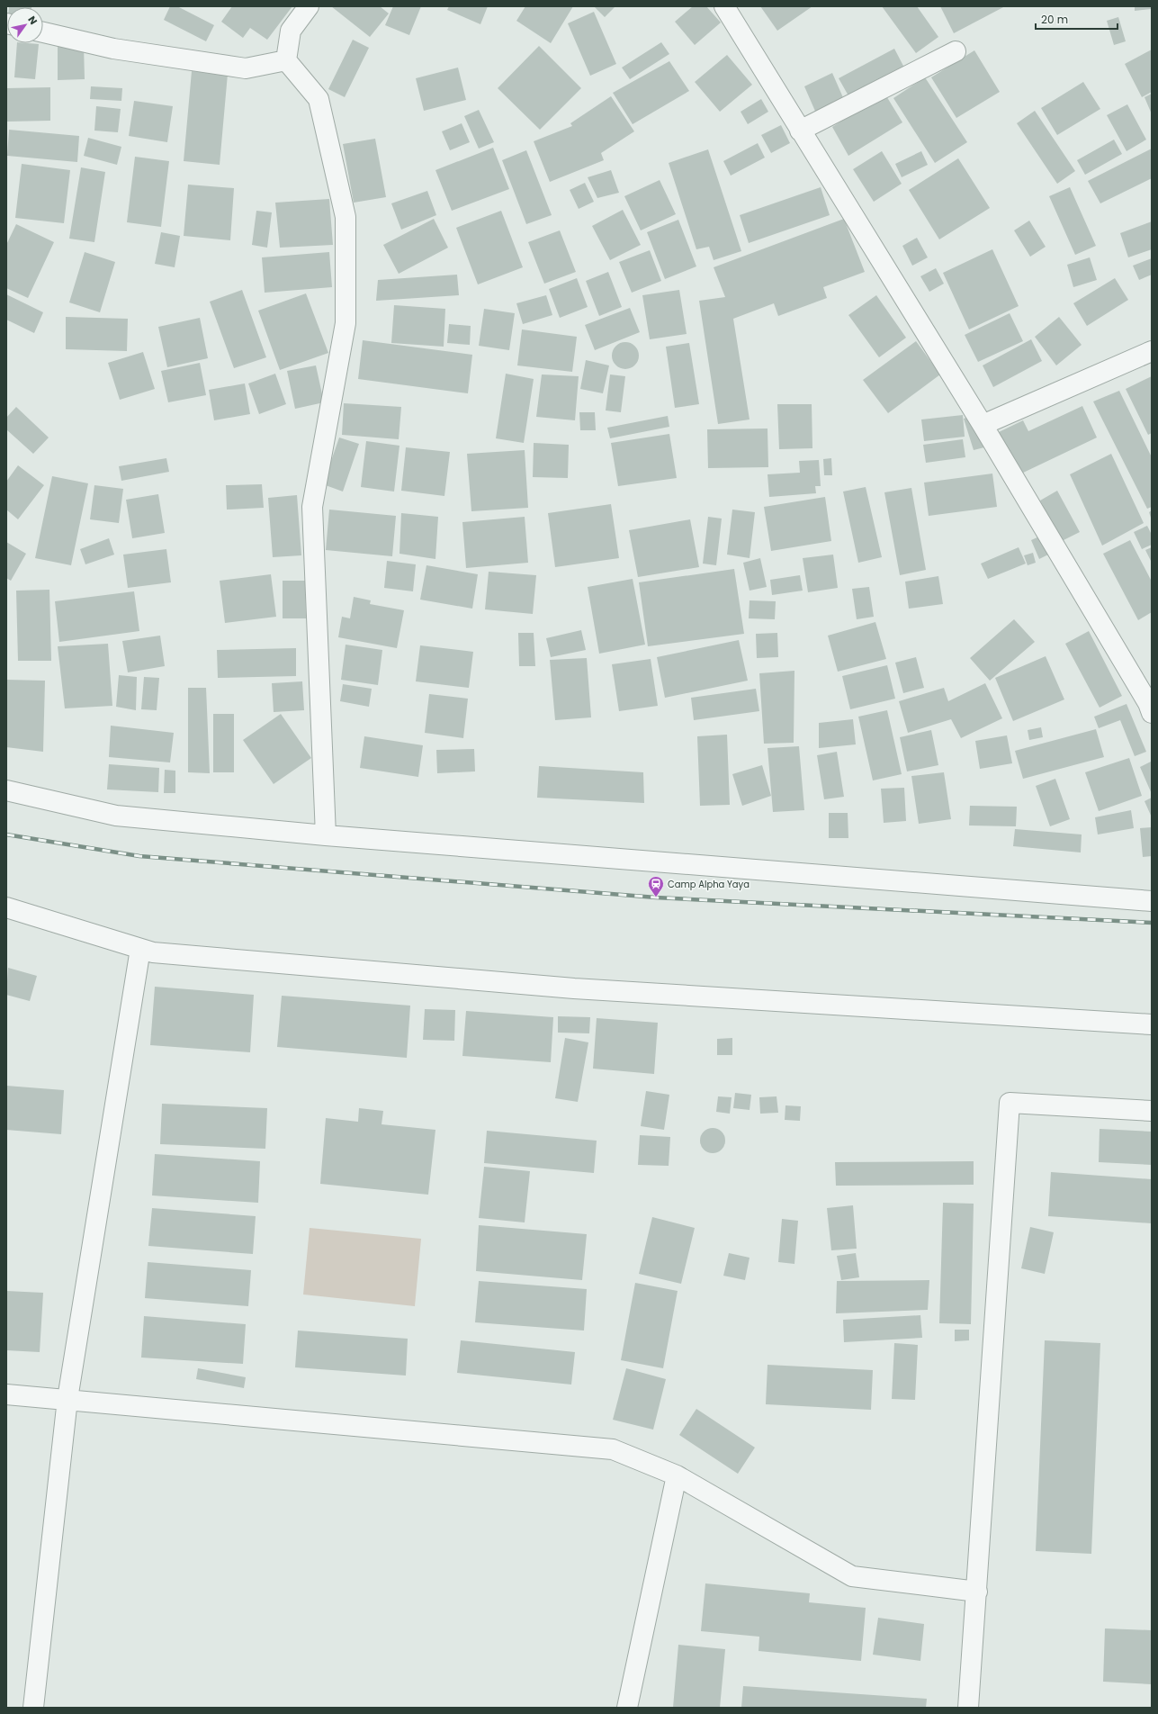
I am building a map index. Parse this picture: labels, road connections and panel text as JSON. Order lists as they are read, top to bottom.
{
  "places": {
    "station": ["Camp Alpha Yaya"]
  },
  "scale_bar": "20 m",
  "north": "top right"
}
